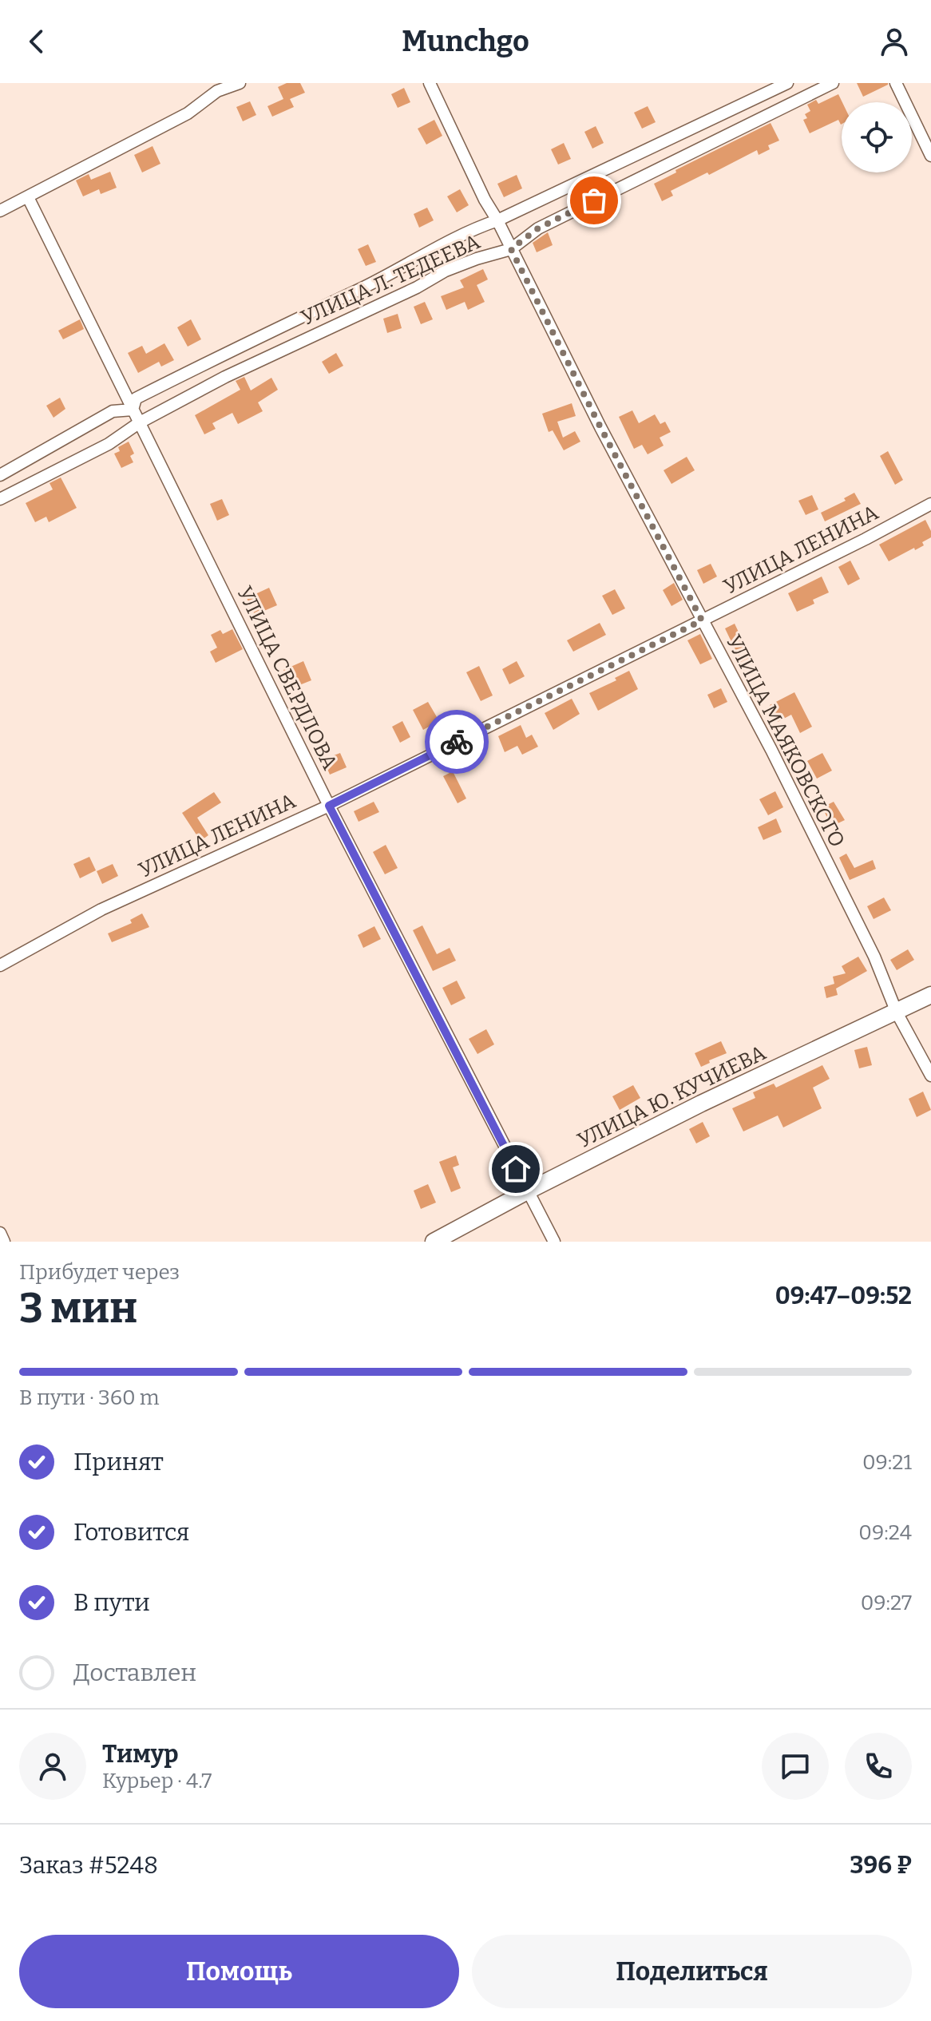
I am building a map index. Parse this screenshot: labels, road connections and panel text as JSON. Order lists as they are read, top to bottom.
{
  "streets": {
    "street": [
      "УЛИЦА Л. ТЕДЕЕВА",
      "УЛИЦА ЛЕНИНА",
      "УЛИЦА СВЕРДЛОВА",
      "УЛИЦА МАЯКОВСКОГО",
      "УЛИЦА Ю. КУЧИЕВА"
    ]
  },
  "crossings": [
    ["УЛИЦА Л. ТЕДЕЕВА", "УЛИЦА СВЕРДЛОВА"],
    ["УЛИЦА Л. ТЕДЕЕВА", "УЛИЦА МАЯКОВСКОГО"],
    ["УЛИЦА ЛЕНИНА", "УЛИЦА СВЕРДЛОВА"],
    ["УЛИЦА ЛЕНИНА", "УЛИЦА МАЯКОВСКОГО"],
    ["УЛИЦА СВЕРДЛОВА", "УЛИЦА Ю. КУЧИЕВА"],
    ["УЛИЦА МАЯКОВСКОГО", "УЛИЦА Ю. КУЧИЕВА"]
  ],
  "page": {
    "header": "Munchgo",
    "heading": ["3 мин", "Прибудет через", "09:47–09:52"],
    "panel": [
      "Тимур",
      "Курьер · 4.7",
      "Заказ #5248",
      "396 ₽"
    ],
    "bar": "В пути · 360 m",
    "list": [
      ["Принят", "09:21"],
      ["Готовится", "09:24"],
      ["В пути", "09:27"],
      "Доставлен"
    ],
    "buttons": ["Помощь", "Поделиться"]
  }
}
